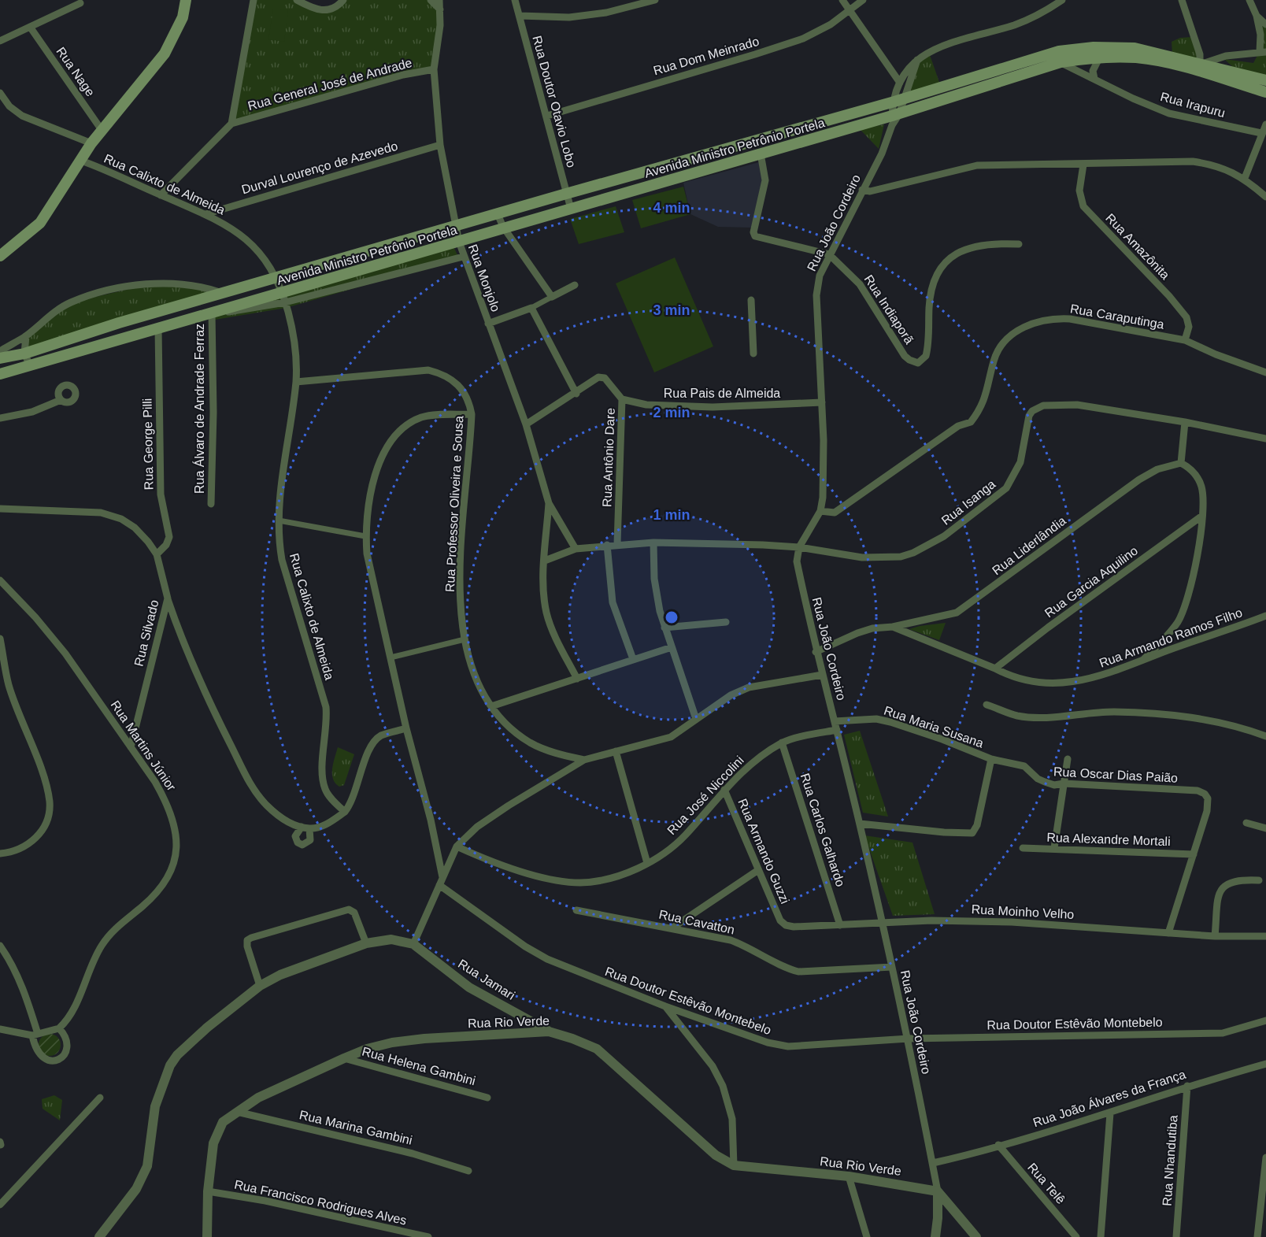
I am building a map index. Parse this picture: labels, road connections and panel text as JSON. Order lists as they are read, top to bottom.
{
  "streets": {
    "main road": ["Avenida Ministro Petrônio Portela"],
    "street": [
      "Rua Dom Meinrado",
      "Rua Nage",
      "Rua General José de Andrade",
      "Rua Doutor Otavio Lobo",
      "Rua Irapuru",
      "Durval Lourenço de Azevedo",
      "Rua Calixto de Almeida",
      "Rua João Cordeiro",
      "Rua Amazônita",
      "Rua Monjolo",
      "Rua Indiaporã",
      "Rua Caraputinga",
      "Rua Pais de Almeida",
      "Rua Álvaro de Andrade Ferraz",
      "Rua George Pilli",
      "Rua Antônio Dare",
      "Rua Isanga",
      "Rua Professor Oliveira e Sousa",
      "Rua Liderlândia",
      "Rua Garcia Aquilino",
      "Rua Silvado",
      "Rua Armando Ramos Filho",
      "Rua Maria Susana",
      "Rua Martins Júnior",
      "Rua Oscar Dias Paião",
      "Rua José Niccolini",
      "Rua Carlos Galhardo",
      "Rua Alexandre Mortali",
      "Rua Armando Guzzi",
      "Rua Moinho Velho",
      "Rua Cavatton",
      "Rua Jamari",
      "Rua Doutor Estêvão Montebelo",
      "Rua Rio Verde",
      "Rua Helena Gambini",
      "Rua João Álvares da França",
      "Rua Marina Gambini",
      "Rua Nhandutiba",
      "Rua Telê",
      "Rua Francisco Rodrigues Alves"
    ]
  },
  "crossings": [
    ["Rua Dom Meinrado", "Rua Doutor Otavio Lobo"],
    ["Rua General José de Andrade", "Rua Monjolo"],
    ["Rua Doutor Otavio Lobo", "Avenida Ministro Petrônio Portela"],
    ["Rua Irapuru", "Avenida Ministro Petrônio Portela"],
    ["Avenida Ministro Petrônio Portela", "Rua Calixto de Almeida"],
    ["Avenida Ministro Petrônio Portela", "Rua João Cordeiro"],
    ["Avenida Ministro Petrônio Portela", "Rua Monjolo"],
    ["Avenida Ministro Petrônio Portela", "Rua Álvaro de Andrade Ferraz"],
    ["Avenida Ministro Petrônio Portela", "Rua George Pilli"],
    ["Durval Lourenço de Azevedo", "Rua Calixto de Almeida"],
    ["Durval Lourenço de Azevedo", "Rua Monjolo"],
    ["Rua Calixto de Almeida", "Rua Professor Oliveira e Sousa"],
    ["Rua João Cordeiro", "Rua Indiaporã"],
    ["Rua João Cordeiro", "Rua Caraputinga"],
    ["Rua João Cordeiro", "Rua Pais de Almeida"],
    ["Rua João Cordeiro", "Rua Isanga"],
    ["Rua João Cordeiro", "Rua Armando Ramos Filho"],
    ["Rua João Cordeiro", "Rua Maria Susana"],
    ["Rua João Cordeiro", "Rua José Niccolini"],
    ["Rua João Cordeiro", "Rua Moinho Velho"],
    ["Rua João Cordeiro", "Rua Cavatton"],
    ["Rua João Cordeiro", "Rua Doutor Estêvão Montebelo"],
    ["Rua João Cordeiro", "Rua Rio Verde"],
    ["Rua João Cordeiro", "Rua João Álvares da França"],
    ["Rua Amazônita", "Rua Caraputinga"],
    ["Rua Monjolo", "Rua Isanga"],
    ["Rua Pais de Almeida", "Rua Antônio Dare"],
    ["Rua George Pilli", "Rua Silvado"],
    ["Rua Antônio Dare", "Rua Isanga"],
    ["Rua Liderlândia", "Rua Armando Ramos Filho"],
    ["Rua Garcia Aquilino", "Rua Armando Ramos Filho"],
    ["Rua Silvado", "Rua Martins Júnior"],
    ["Rua Maria Susana", "Rua Oscar Dias Paião"],
    ["Rua Oscar Dias Paião", "Rua Alexandre Mortali"],
    ["Rua José Niccolini", "Rua Carlos Galhardo"],
    ["Rua José Niccolini", "Rua Armando Guzzi"],
    ["Rua Carlos Galhardo", "Rua Moinho Velho"],
    ["Rua Armando Guzzi", "Rua Moinho Velho"],
    ["Rua Jamari", "Rua Rio Verde"],
    ["Rua Rio Verde", "Rua Helena Gambini"],
    ["Rua Rio Verde", "Rua Marina Gambini"],
    ["Rua Rio Verde", "Rua Francisco Rodrigues Alves"],
    ["Rua João Álvares da França", "Rua Nhandutiba"],
    ["Rua João Álvares da França", "Rua Telê"]
  ],
  "rings": [
    "4 min",
    "3 min",
    "2 min",
    "1 min"
  ]
}
